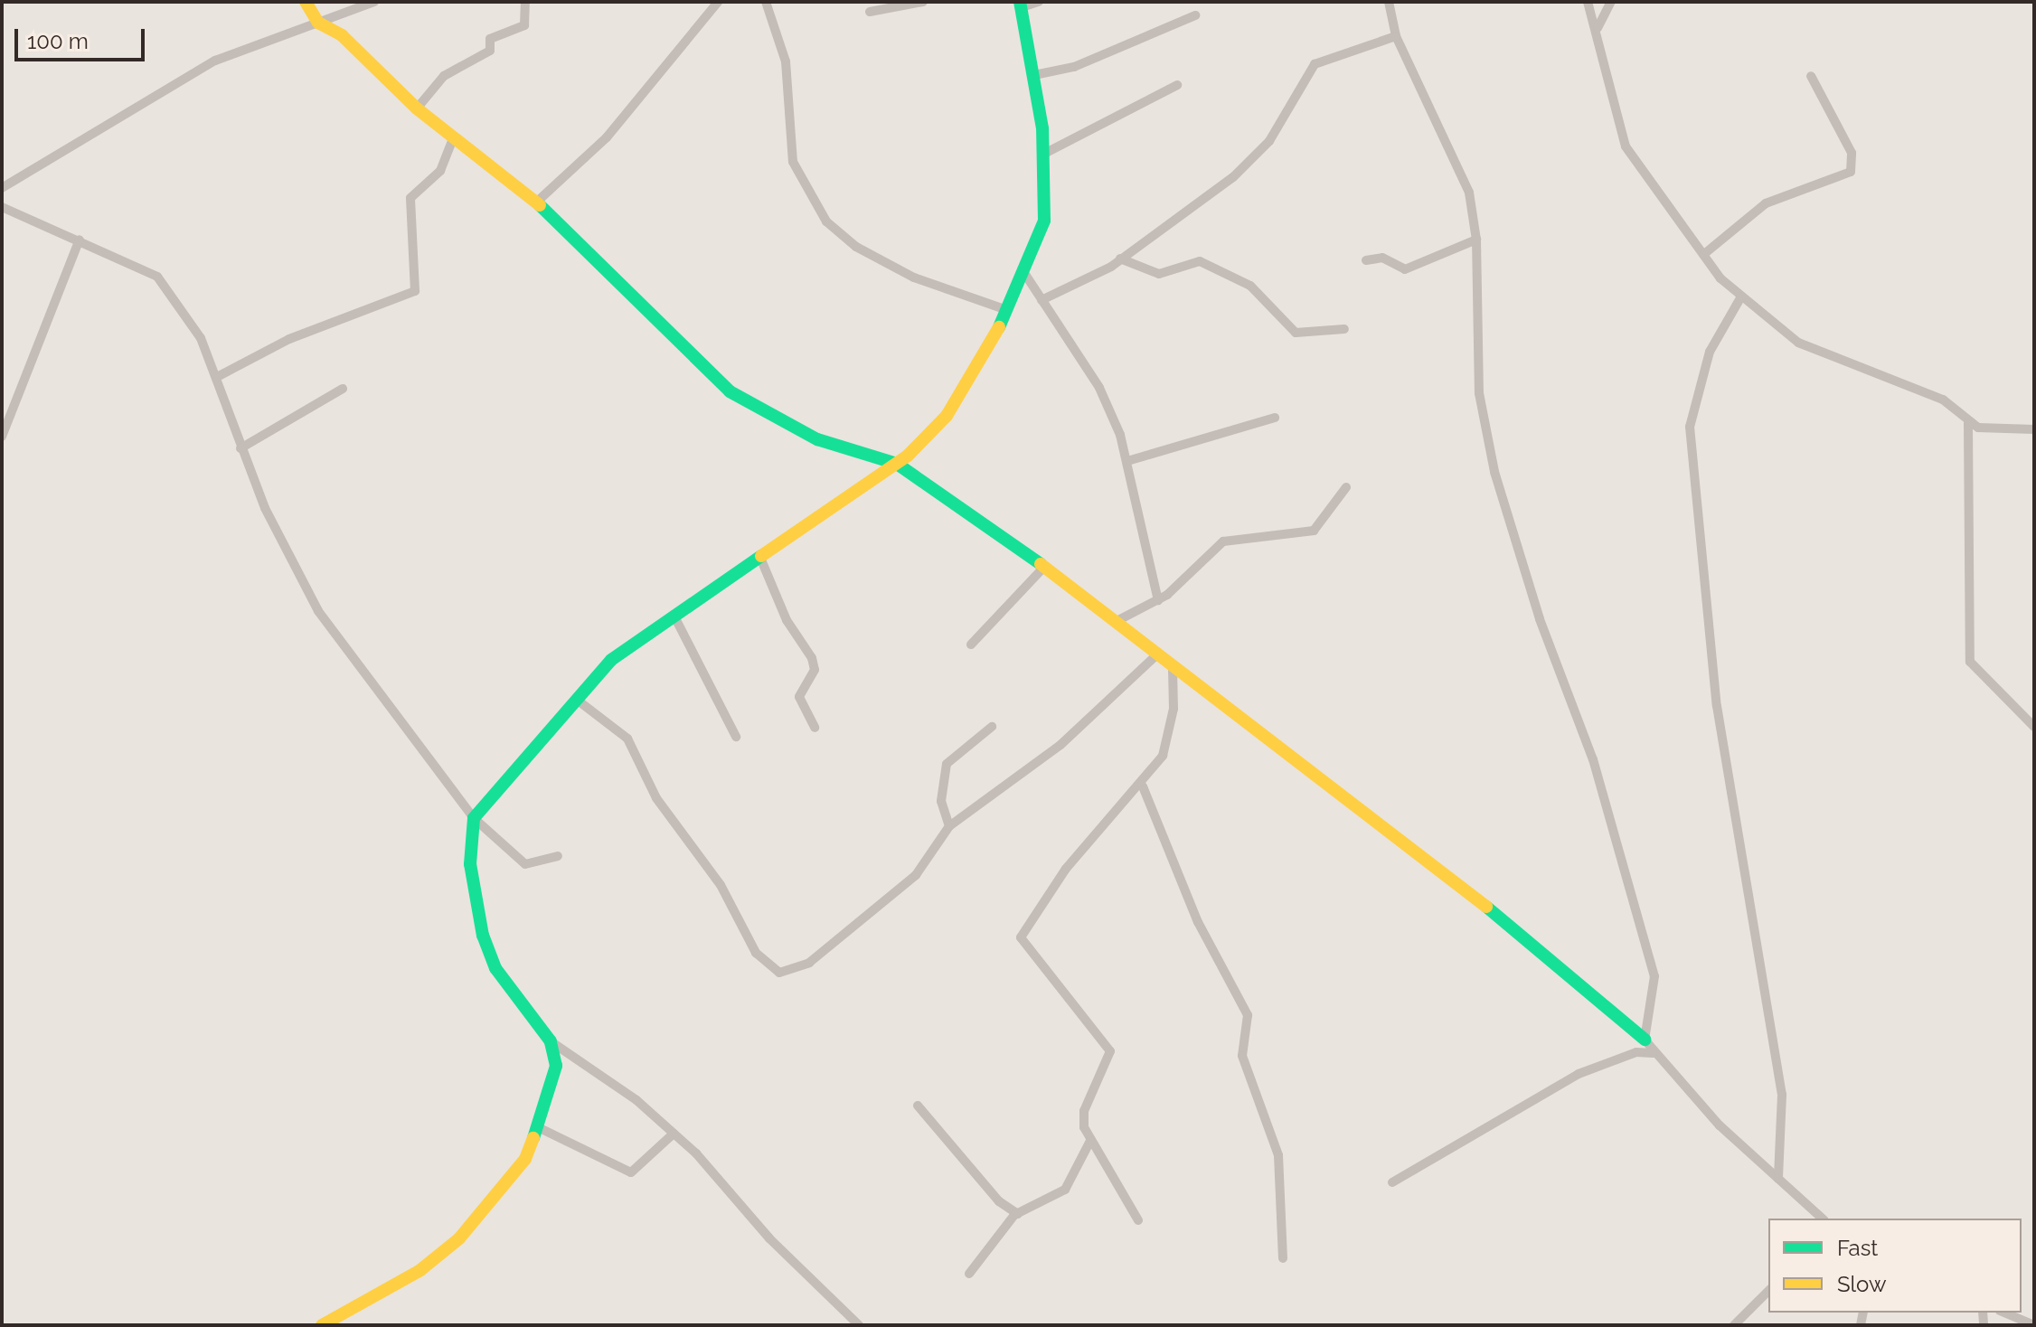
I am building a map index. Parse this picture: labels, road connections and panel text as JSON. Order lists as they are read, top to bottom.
{
  "legend": ["Fast", "Slow"],
  "scale_bar": "100 m"
}
